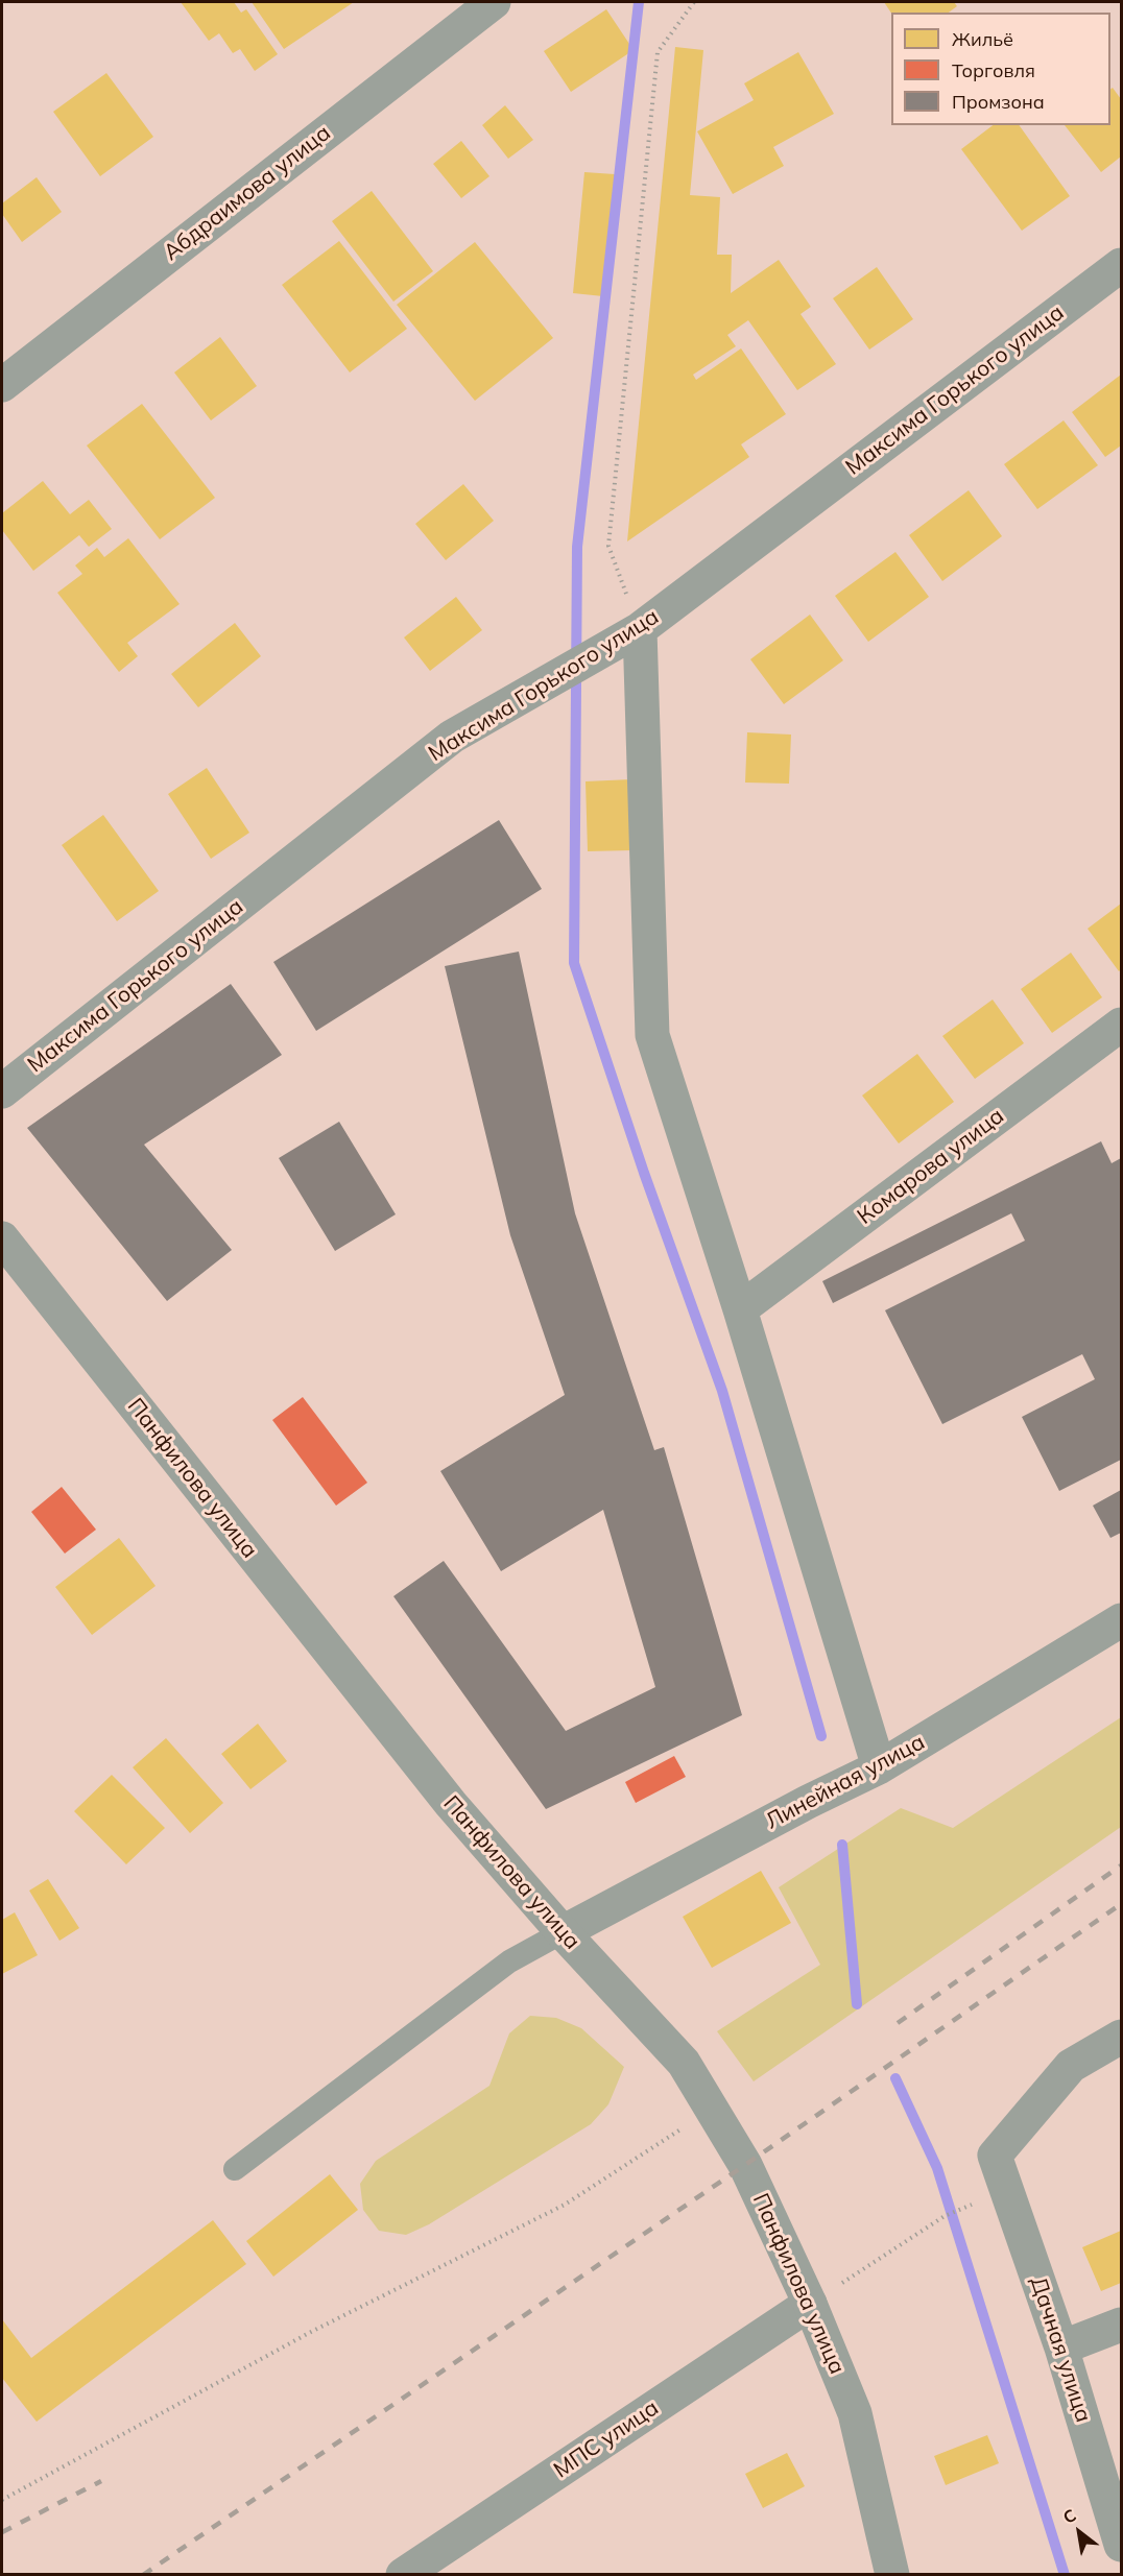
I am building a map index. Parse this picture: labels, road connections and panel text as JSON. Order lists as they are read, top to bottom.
{
  "streets": {
    "street": [
      "Абдраимова улица",
      "Максима Горького улица",
      "Комарова улица",
      "Панфилова улица",
      "Линейная улица",
      "Дачная улица",
      "МПС улица"
    ]
  },
  "crossings": [
    ["Панфилова улица", "Линейная улица"],
    ["Панфилова улица", "МПС улица"]
  ],
  "legend": ["Жильё", "Торговля", "Промзона"],
  "north": "top left"
}
